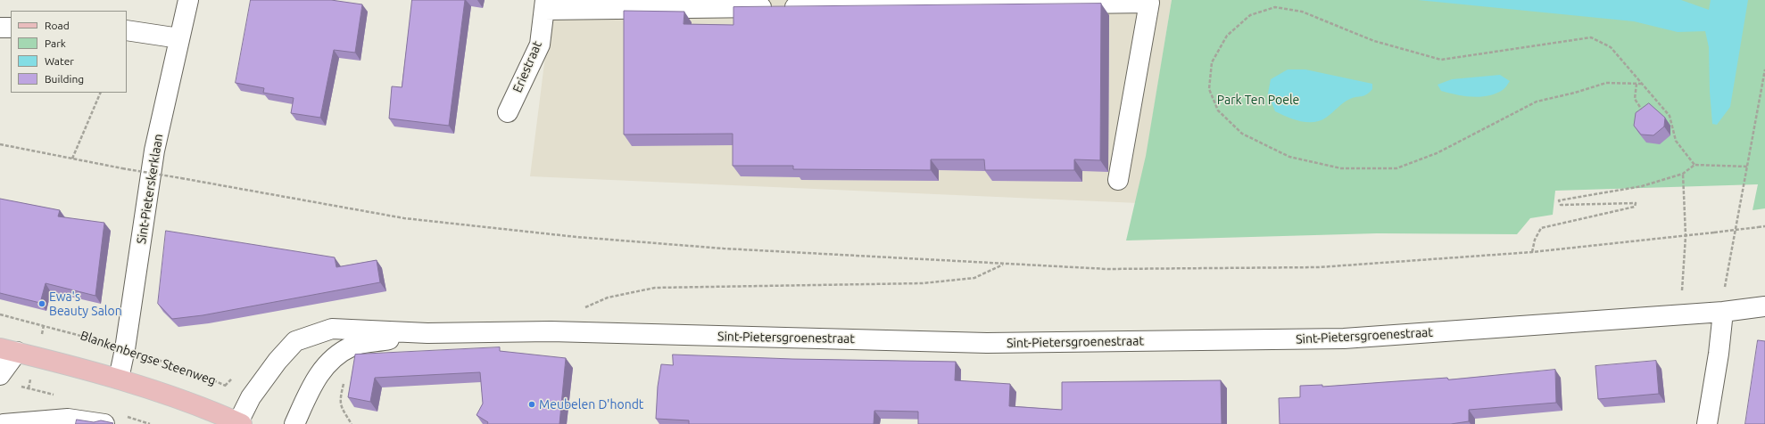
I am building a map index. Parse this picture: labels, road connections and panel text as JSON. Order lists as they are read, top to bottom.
{
  "streets": {
    "street": ["Eriestraat", "Sint-Pieterskerklaan", "Sint-Pietersgroenestraat"],
    "path": ["Blankenbergse Steenweg"]
  },
  "crossings": [
    ["Sint-Pieterskerklaan", "Blankenbergse Steenweg"],
    ["Sint-Pietersgroenestraat", "Blankenbergse Steenweg"]
  ],
  "parks": ["Park Ten Poele"],
  "places": ["Ewa's Beauty Salon", "Meubelen D'hondt"],
  "legend": [
    "Road",
    "Park",
    "Water",
    "Building"
  ]
}
